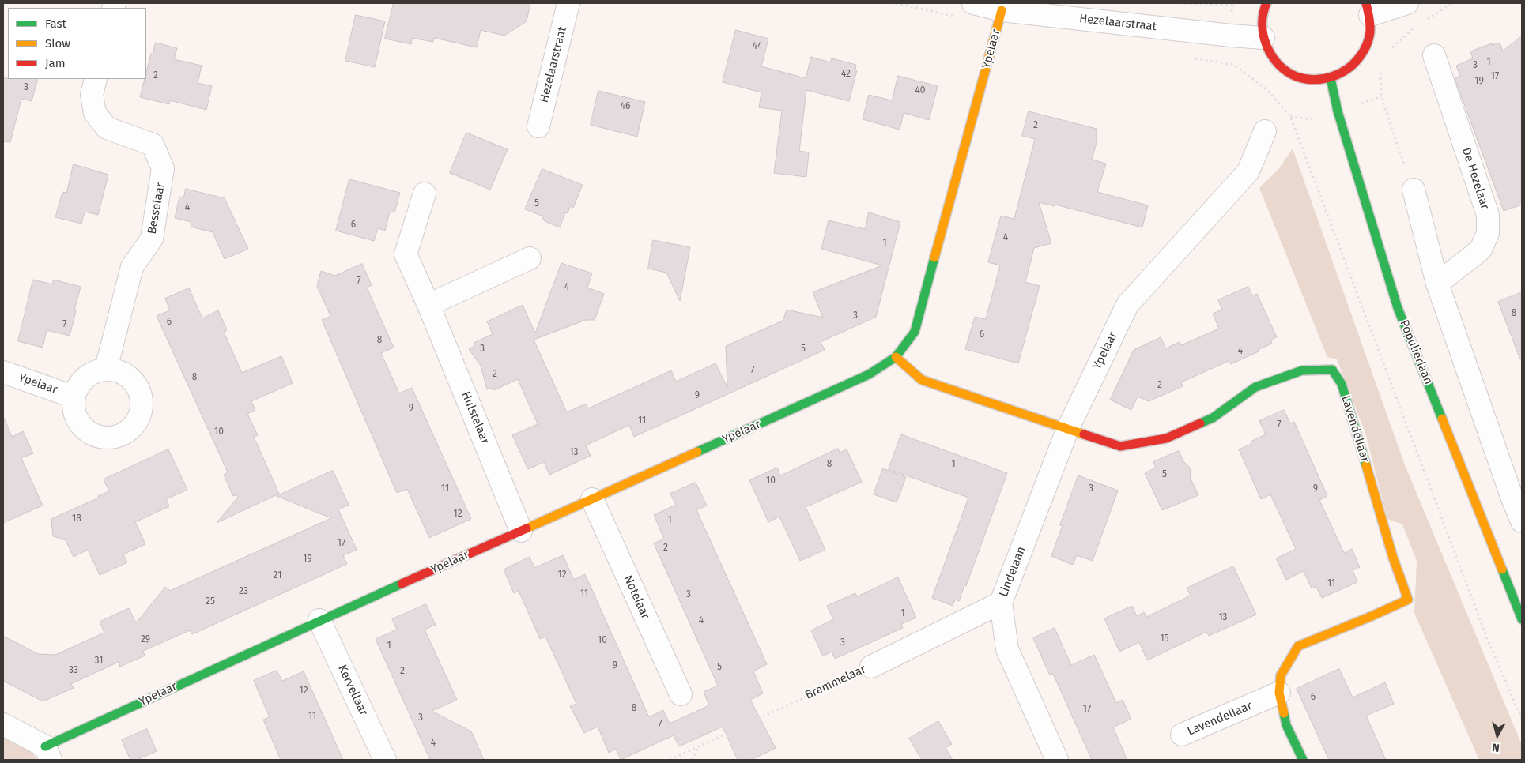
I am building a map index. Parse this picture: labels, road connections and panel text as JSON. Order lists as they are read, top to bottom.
{
  "streets": {
    "street": [
      "Hezelaarstraat",
      "Ypelaar",
      "De Hezelaar",
      "Besselaar",
      "Populierlaan",
      "Hulstelaar",
      "Lavendellaar",
      "Lindelaan",
      "Notelaar",
      "Bremmelaar",
      "Kervellaar"
    ]
  },
  "crossings": [
    ["Hezelaarstraat", "Ypelaar"],
    ["Ypelaar", "Besselaar"],
    ["Ypelaar", "Hulstelaar"],
    ["Ypelaar", "Lavendellaar"],
    ["Ypelaar", "Lindelaan"],
    ["Ypelaar", "Notelaar"],
    ["Ypelaar", "Kervellaar"],
    ["Lavendellaar", "Lindelaan"],
    ["Lindelaan", "Bremmelaar"]
  ],
  "house_numbers": [
    "44",
    "1",
    "3",
    "42",
    "2",
    "17",
    "19",
    "3",
    "40",
    "46",
    "2",
    "5",
    "4",
    "6",
    "4",
    "1",
    "7",
    "4",
    "8",
    "3",
    "6",
    "7",
    "6",
    "8",
    "3",
    "5",
    "4",
    "7",
    "2",
    "8",
    "2",
    "9",
    "9",
    "11",
    "7",
    "10",
    "13",
    "8",
    "1",
    "5",
    "10",
    "11",
    "3",
    "9",
    "12",
    "18",
    "1",
    "17",
    "2",
    "19",
    "12",
    "21",
    "11",
    "23",
    "11",
    "3",
    "25",
    "1",
    "13",
    "4",
    "15",
    "29",
    "10",
    "3",
    "1",
    "31",
    "9",
    "5",
    "33",
    "2",
    "12",
    "6",
    "8",
    "17",
    "11",
    "3",
    "7",
    "4"
  ],
  "legend": ["Fast", "Slow", "Jam"],
  "north": "bottom"
}
